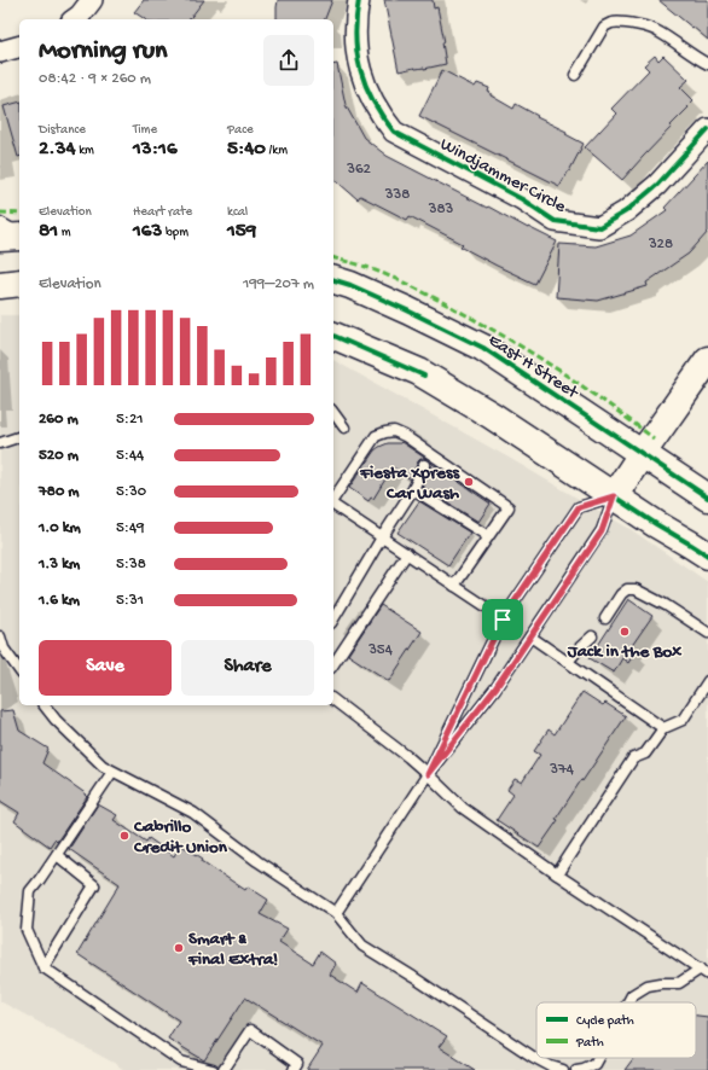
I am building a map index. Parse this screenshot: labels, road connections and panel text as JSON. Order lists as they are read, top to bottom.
{
  "streets": {
    "main road": ["East H Street"],
    "street": ["Windjammer Circle"]
  },
  "places": [
    "Fiesta Xpress Car Wash",
    "Jack in the Box",
    "Cabrillo Credit Union",
    "Smart & Final Extra!"
  ],
  "house_numbers": [
    "362",
    "338",
    "383",
    "328",
    "354",
    "374"
  ],
  "legend": ["Cycle path", "Path"],
  "page": {
    "heading": ["Morning run", "08:42 · 9 × 260 m"],
    "stats": [
      ["Distance", "2.34 km"],
      ["Time", "13:16"],
      ["Pace", "5:40 /km"],
      ["Elevation", "81 m"],
      ["Heart rate", "163 bpm"],
      ["kcal", "159"]
    ],
    "chart": ["Elevation", "199–207 m"],
    "list": [
      {
        "name": "260 m",
        "note": "5:21"
      },
      {
        "name": "520 m",
        "note": "5:44"
      },
      {
        "name": "780 m",
        "note": "5:30"
      },
      {
        "name": "1.0 km",
        "note": "5:49"
      },
      {
        "name": "1.3 km",
        "note": "5:38"
      },
      {
        "name": "1.6 km",
        "note": "5:31"
      }
    ],
    "buttons": ["Save", "Share"]
  }
}
